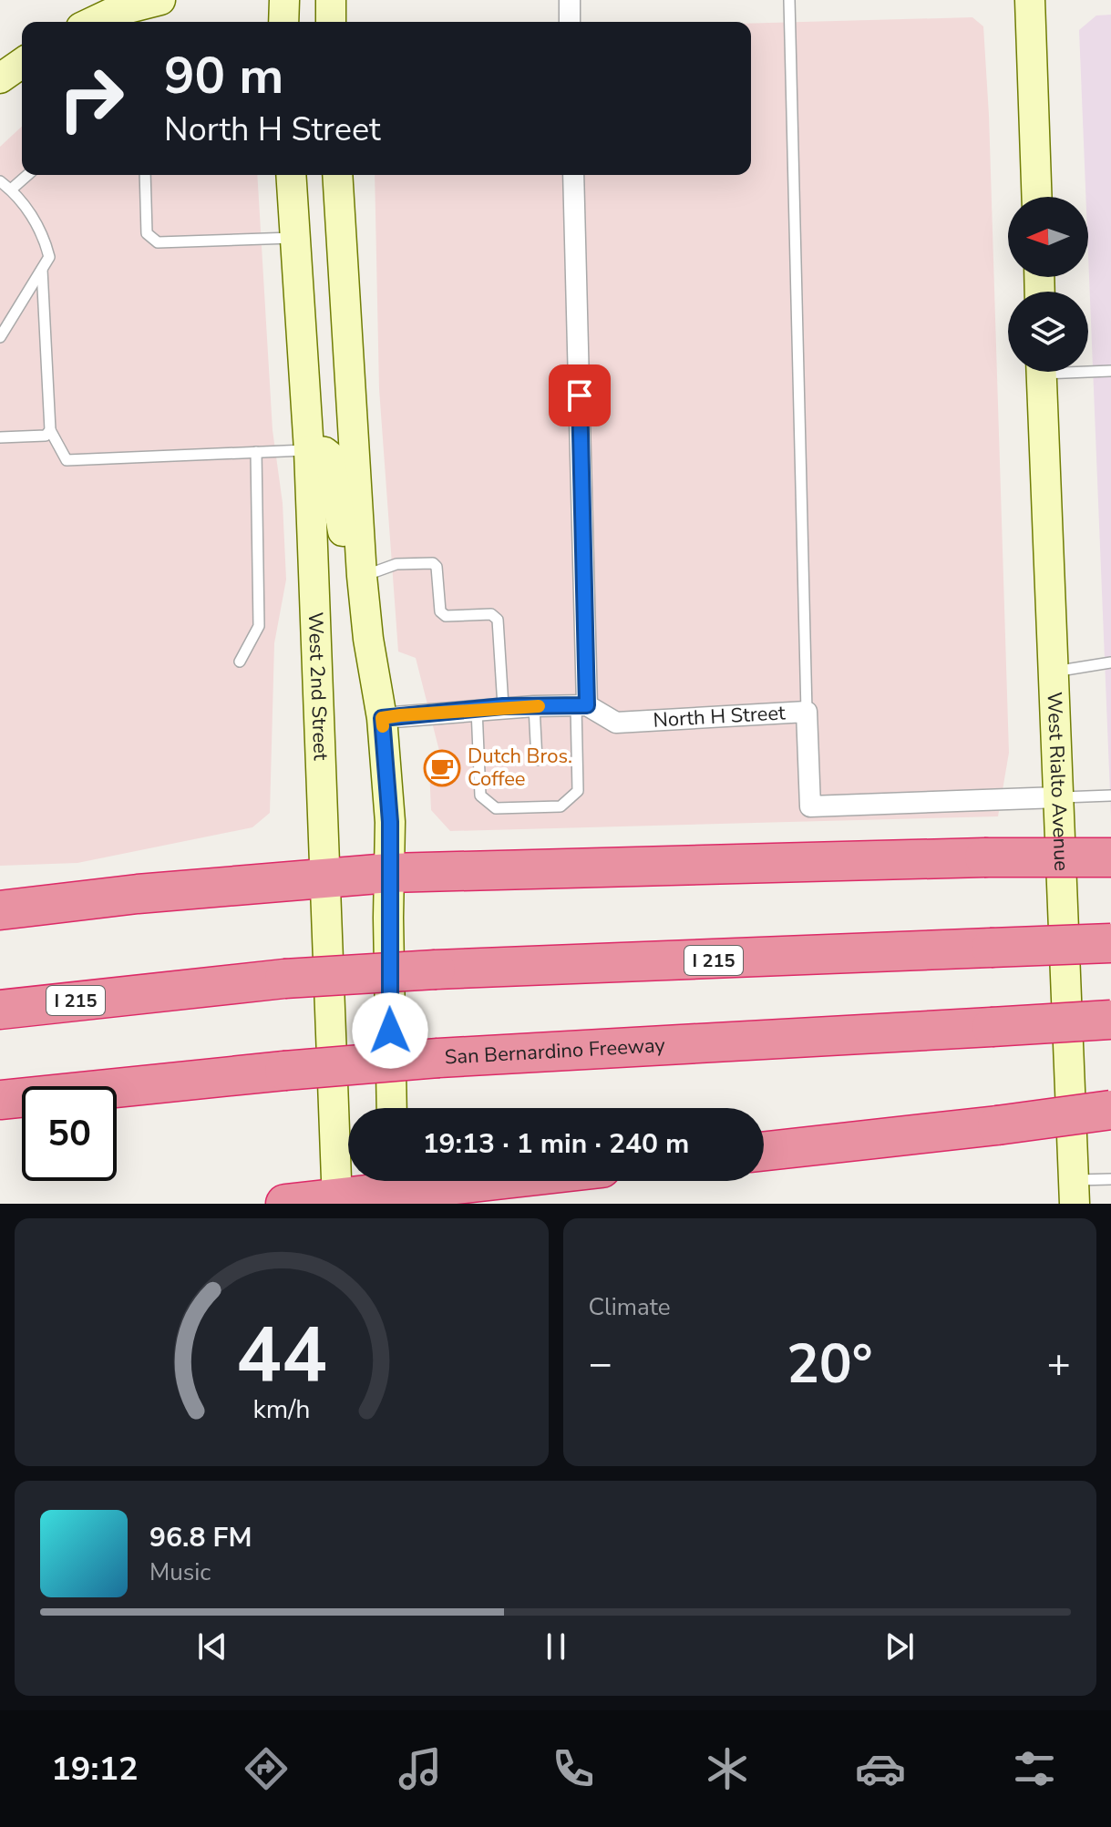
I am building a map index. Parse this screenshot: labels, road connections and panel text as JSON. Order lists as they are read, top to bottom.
{
  "streets": {
    "highway": ["I 215", "San Bernardino Freeway"],
    "main road": ["West 2nd Street", "West Rialto Avenue"],
    "street": ["North H Street"]
  },
  "crossings": [
    ["North H Street", "West Rialto Avenue"]
  ],
  "places": {
    "cafe": ["Dutch Bros. Coffee"]
  },
  "north": "left",
  "page": {
    "turn": ["90 m", "North H Street"],
    "limit": "50",
    "trip": "19:13 · 1 min · 240 m",
    "tile": "Climate",
    "heat": ["−", "20°", "+"],
    "song": ["96.8 FM", "Music"],
    "tabs": "19:12",
    "gauge": ["44", "km/h"]
  }
}
